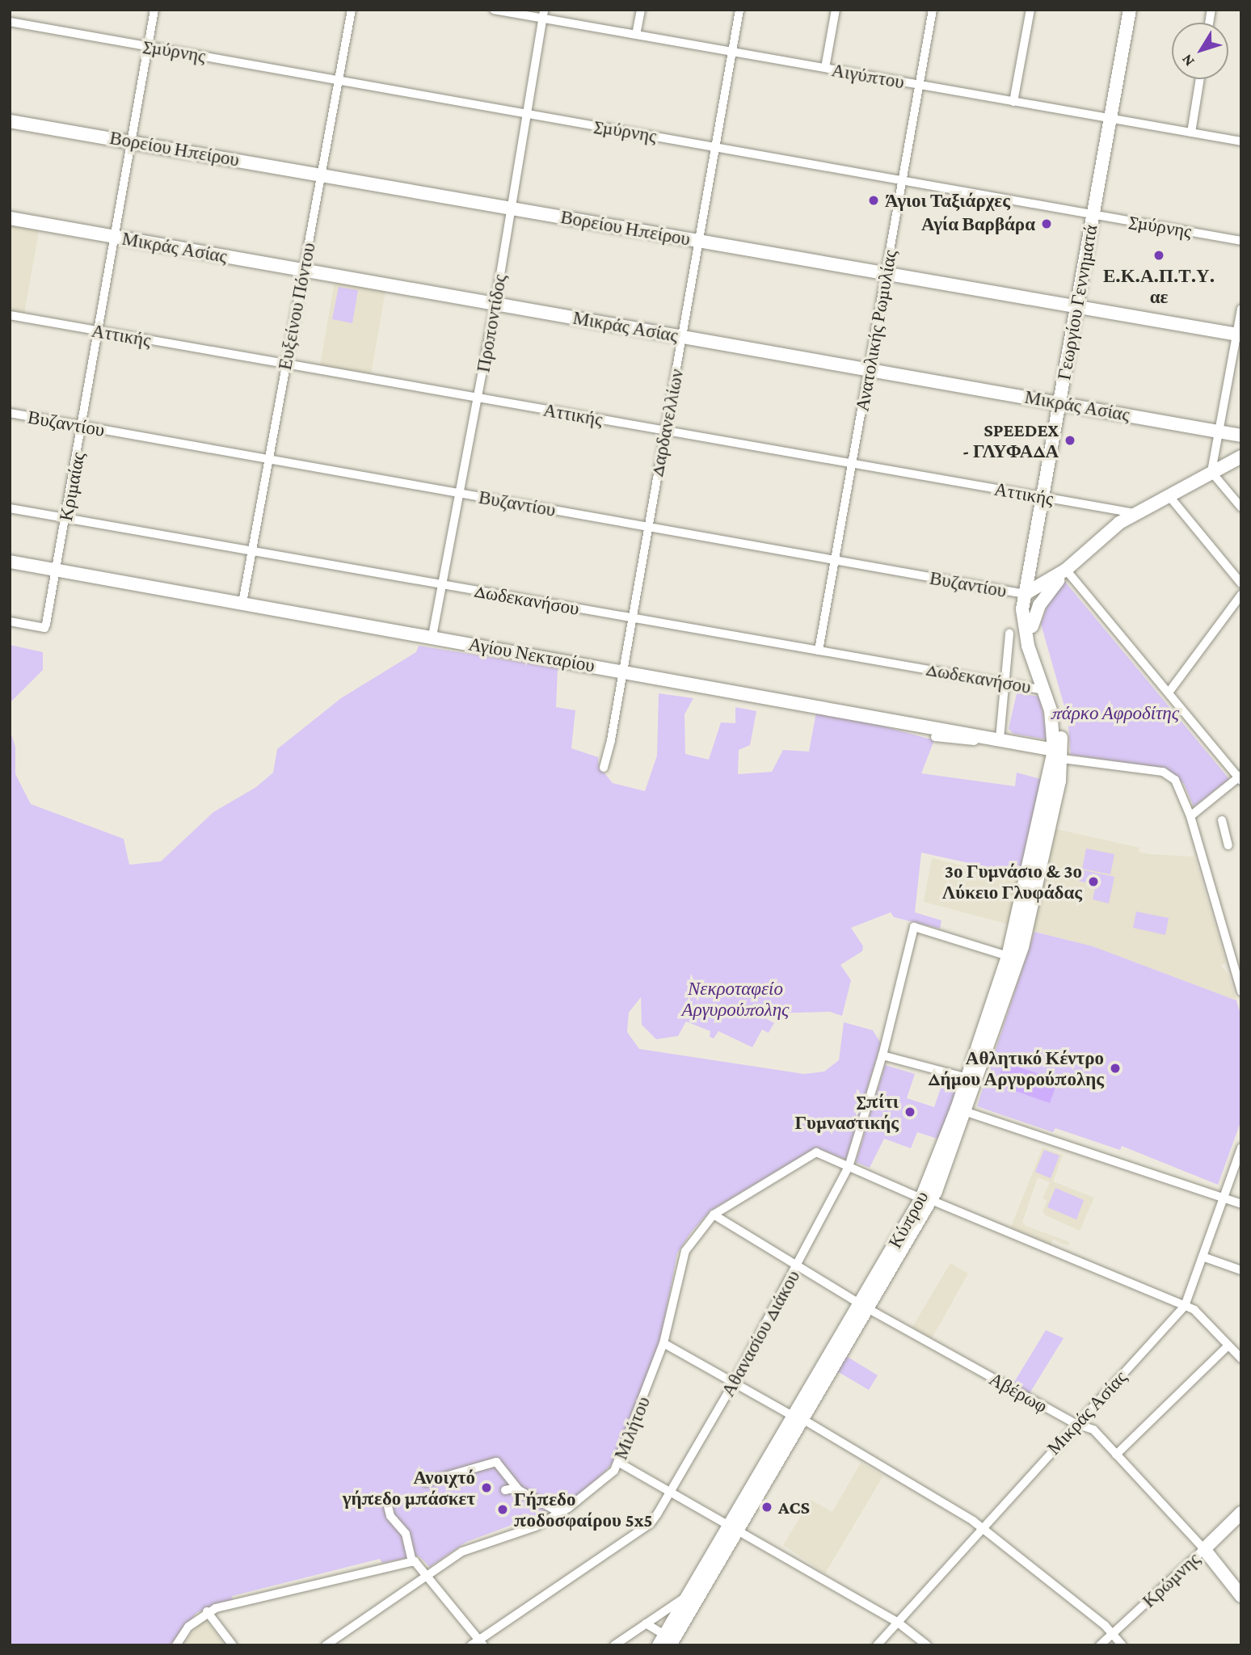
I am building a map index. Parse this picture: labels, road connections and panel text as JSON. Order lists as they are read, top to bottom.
{
  "streets": {
    "street": [
      "Σμύρνης",
      "Αιγύπτου",
      "Βορείου Ηπείρου",
      "Μικράς Ασίας",
      "Γεωργίου Γεννηματά",
      "Ευξείνου Πόντου",
      "Προποντίδος",
      "Ανατολικής Ρωμυλίας",
      "Αττικής",
      "Δαρδανελλίων",
      "Βυζαντίου",
      "Κριμαίας",
      "Δωδεκανήσου",
      "Αγίου Νεκταρίου",
      "Κύπρου",
      "Αθανασίου Διάκου",
      "Αβέρωφ",
      "Μιλήτου",
      "Κρώμνης"
    ]
  },
  "crossings": [
    ["Σμύρνης", "Γεωργίου Γεννηματά"],
    ["Σμύρνης", "Ευξείνου Πόντου"],
    ["Σμύρνης", "Προποντίδος"],
    ["Σμύρνης", "Ανατολικής Ρωμυλίας"],
    ["Σμύρνης", "Δαρδανελλίων"],
    ["Σμύρνης", "Κριμαίας"],
    ["Αιγύπτου", "Γεωργίου Γεννηματά"],
    ["Αιγύπτου", "Προποντίδος"],
    ["Αιγύπτου", "Ανατολικής Ρωμυλίας"],
    ["Αιγύπτου", "Δαρδανελλίων"],
    ["Βορείου Ηπείρου", "Γεωργίου Γεννηματά"],
    ["Βορείου Ηπείρου", "Ευξείνου Πόντου"],
    ["Βορείου Ηπείρου", "Προποντίδος"],
    ["Βορείου Ηπείρου", "Ανατολικής Ρωμυλίας"],
    ["Βορείου Ηπείρου", "Δαρδανελλίων"],
    ["Βορείου Ηπείρου", "Κριμαίας"],
    ["Μικράς Ασίας", "Γεωργίου Γεννηματά"],
    ["Μικράς Ασίας", "Ευξείνου Πόντου"],
    ["Μικράς Ασίας", "Προποντίδος"],
    ["Μικράς Ασίας", "Ανατολικής Ρωμυλίας"],
    ["Μικράς Ασίας", "Δαρδανελλίων"],
    ["Μικράς Ασίας", "Κριμαίας"],
    ["Μικράς Ασίας", "Αβέρωφ"],
    ["Γεωργίου Γεννηματά", "Αττικής"],
    ["Γεωργίου Γεννηματά", "Βυζαντίου"],
    ["Γεωργίου Γεννηματά", "Δωδεκανήσου"],
    ["Γεωργίου Γεννηματά", "Αγίου Νεκταρίου"],
    ["Γεωργίου Γεννηματά", "Κύπρου"],
    ["Ευξείνου Πόντου", "Αττικής"],
    ["Ευξείνου Πόντου", "Βυζαντίου"],
    ["Ευξείνου Πόντου", "Δωδεκανήσου"],
    ["Ευξείνου Πόντου", "Αγίου Νεκταρίου"],
    ["Προποντίδος", "Αττικής"],
    ["Προποντίδος", "Βυζαντίου"],
    ["Προποντίδος", "Δωδεκανήσου"],
    ["Προποντίδος", "Αγίου Νεκταρίου"],
    ["Ανατολικής Ρωμυλίας", "Αττικής"],
    ["Ανατολικής Ρωμυλίας", "Βυζαντίου"],
    ["Ανατολικής Ρωμυλίας", "Δωδεκανήσου"],
    ["Αττικής", "Δαρδανελλίων"],
    ["Αττικής", "Κριμαίας"],
    ["Δαρδανελλίων", "Βυζαντίου"],
    ["Δαρδανελλίων", "Δωδεκανήσου"],
    ["Δαρδανελλίων", "Αγίου Νεκταρίου"],
    ["Βυζαντίου", "Κριμαίας"],
    ["Κριμαίας", "Δωδεκανήσου"],
    ["Κριμαίας", "Αγίου Νεκταρίου"],
    ["Αγίου Νεκταρίου", "Κύπρου"],
    ["Κύπρου", "Αθανασίου Διάκου"],
    ["Κύπρου", "Αβέρωφ"],
    ["Αθανασίου Διάκου", "Αβέρωφ"],
    ["Αθανασίου Διάκου", "Μιλήτου"],
    ["Αβέρωφ", "Μιλήτου"],
    ["Αβέρωφ", "Κρώμνης"]
  ],
  "parks": ["πάρκο Αφροδίτης", "Νεκροταφείο Αργυρούπολης"],
  "places": [
    "Άγιοι Ταξιάρχες",
    "Αγία Βαρβάρα",
    "Ε.Κ.Α.Π.Τ.Υ. αε",
    "SPEEDEX - ΓΛΥΦΑΔΑ",
    "3ο Γυμνάσιο & 3ο Λύκειο Γλυφάδας",
    "Αθλητικό Κέντρο Δήμου Αργυρούπολης",
    "Σπίτι Γυμναστικής",
    "Ανοιχτό γήπεδο μπάσκετ",
    "ACS",
    "Γήπεδο ποδοσφαίρου 5x5"
  ],
  "north": "bottom left"
}
